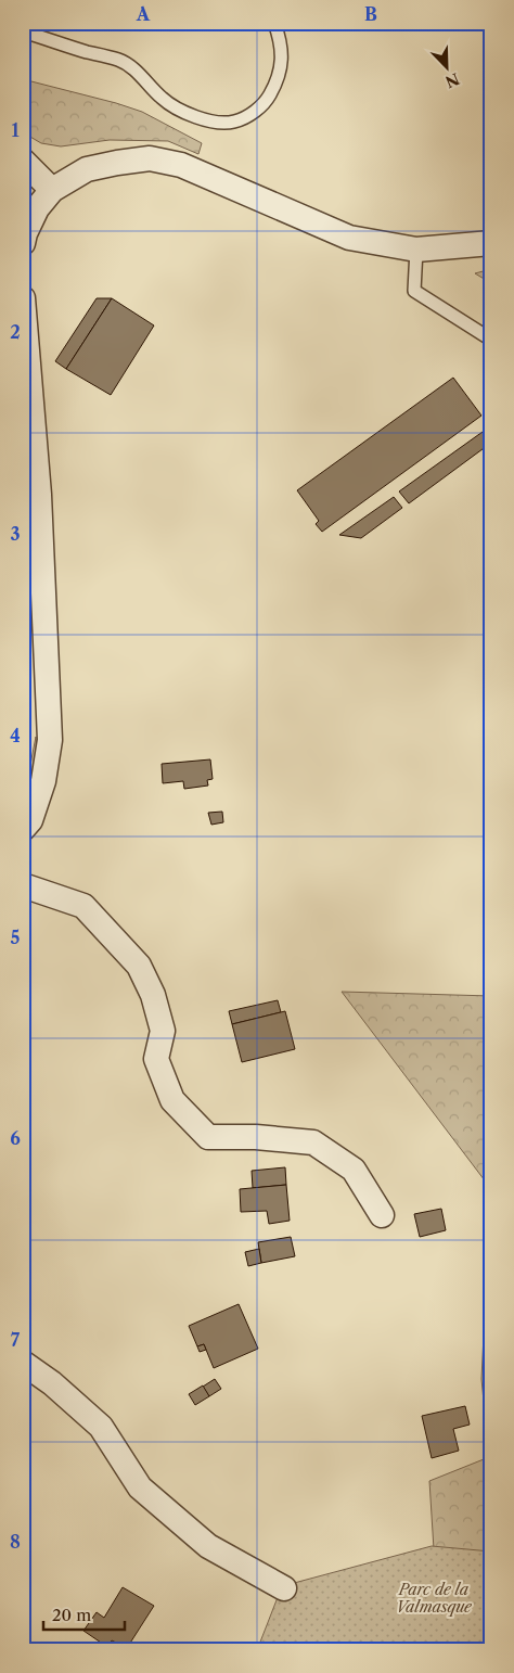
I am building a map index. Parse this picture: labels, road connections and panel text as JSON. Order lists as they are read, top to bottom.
{
  "parks": ["Parc de la Valmasque"],
  "scale_bar": "20 m",
  "north": "bottom right",
  "grid": {
    "columns": ["A", "B"],
    "rows": [
      "1",
      "2",
      "3",
      "4",
      "5",
      "6",
      "7",
      "8"
    ]
  }
}
